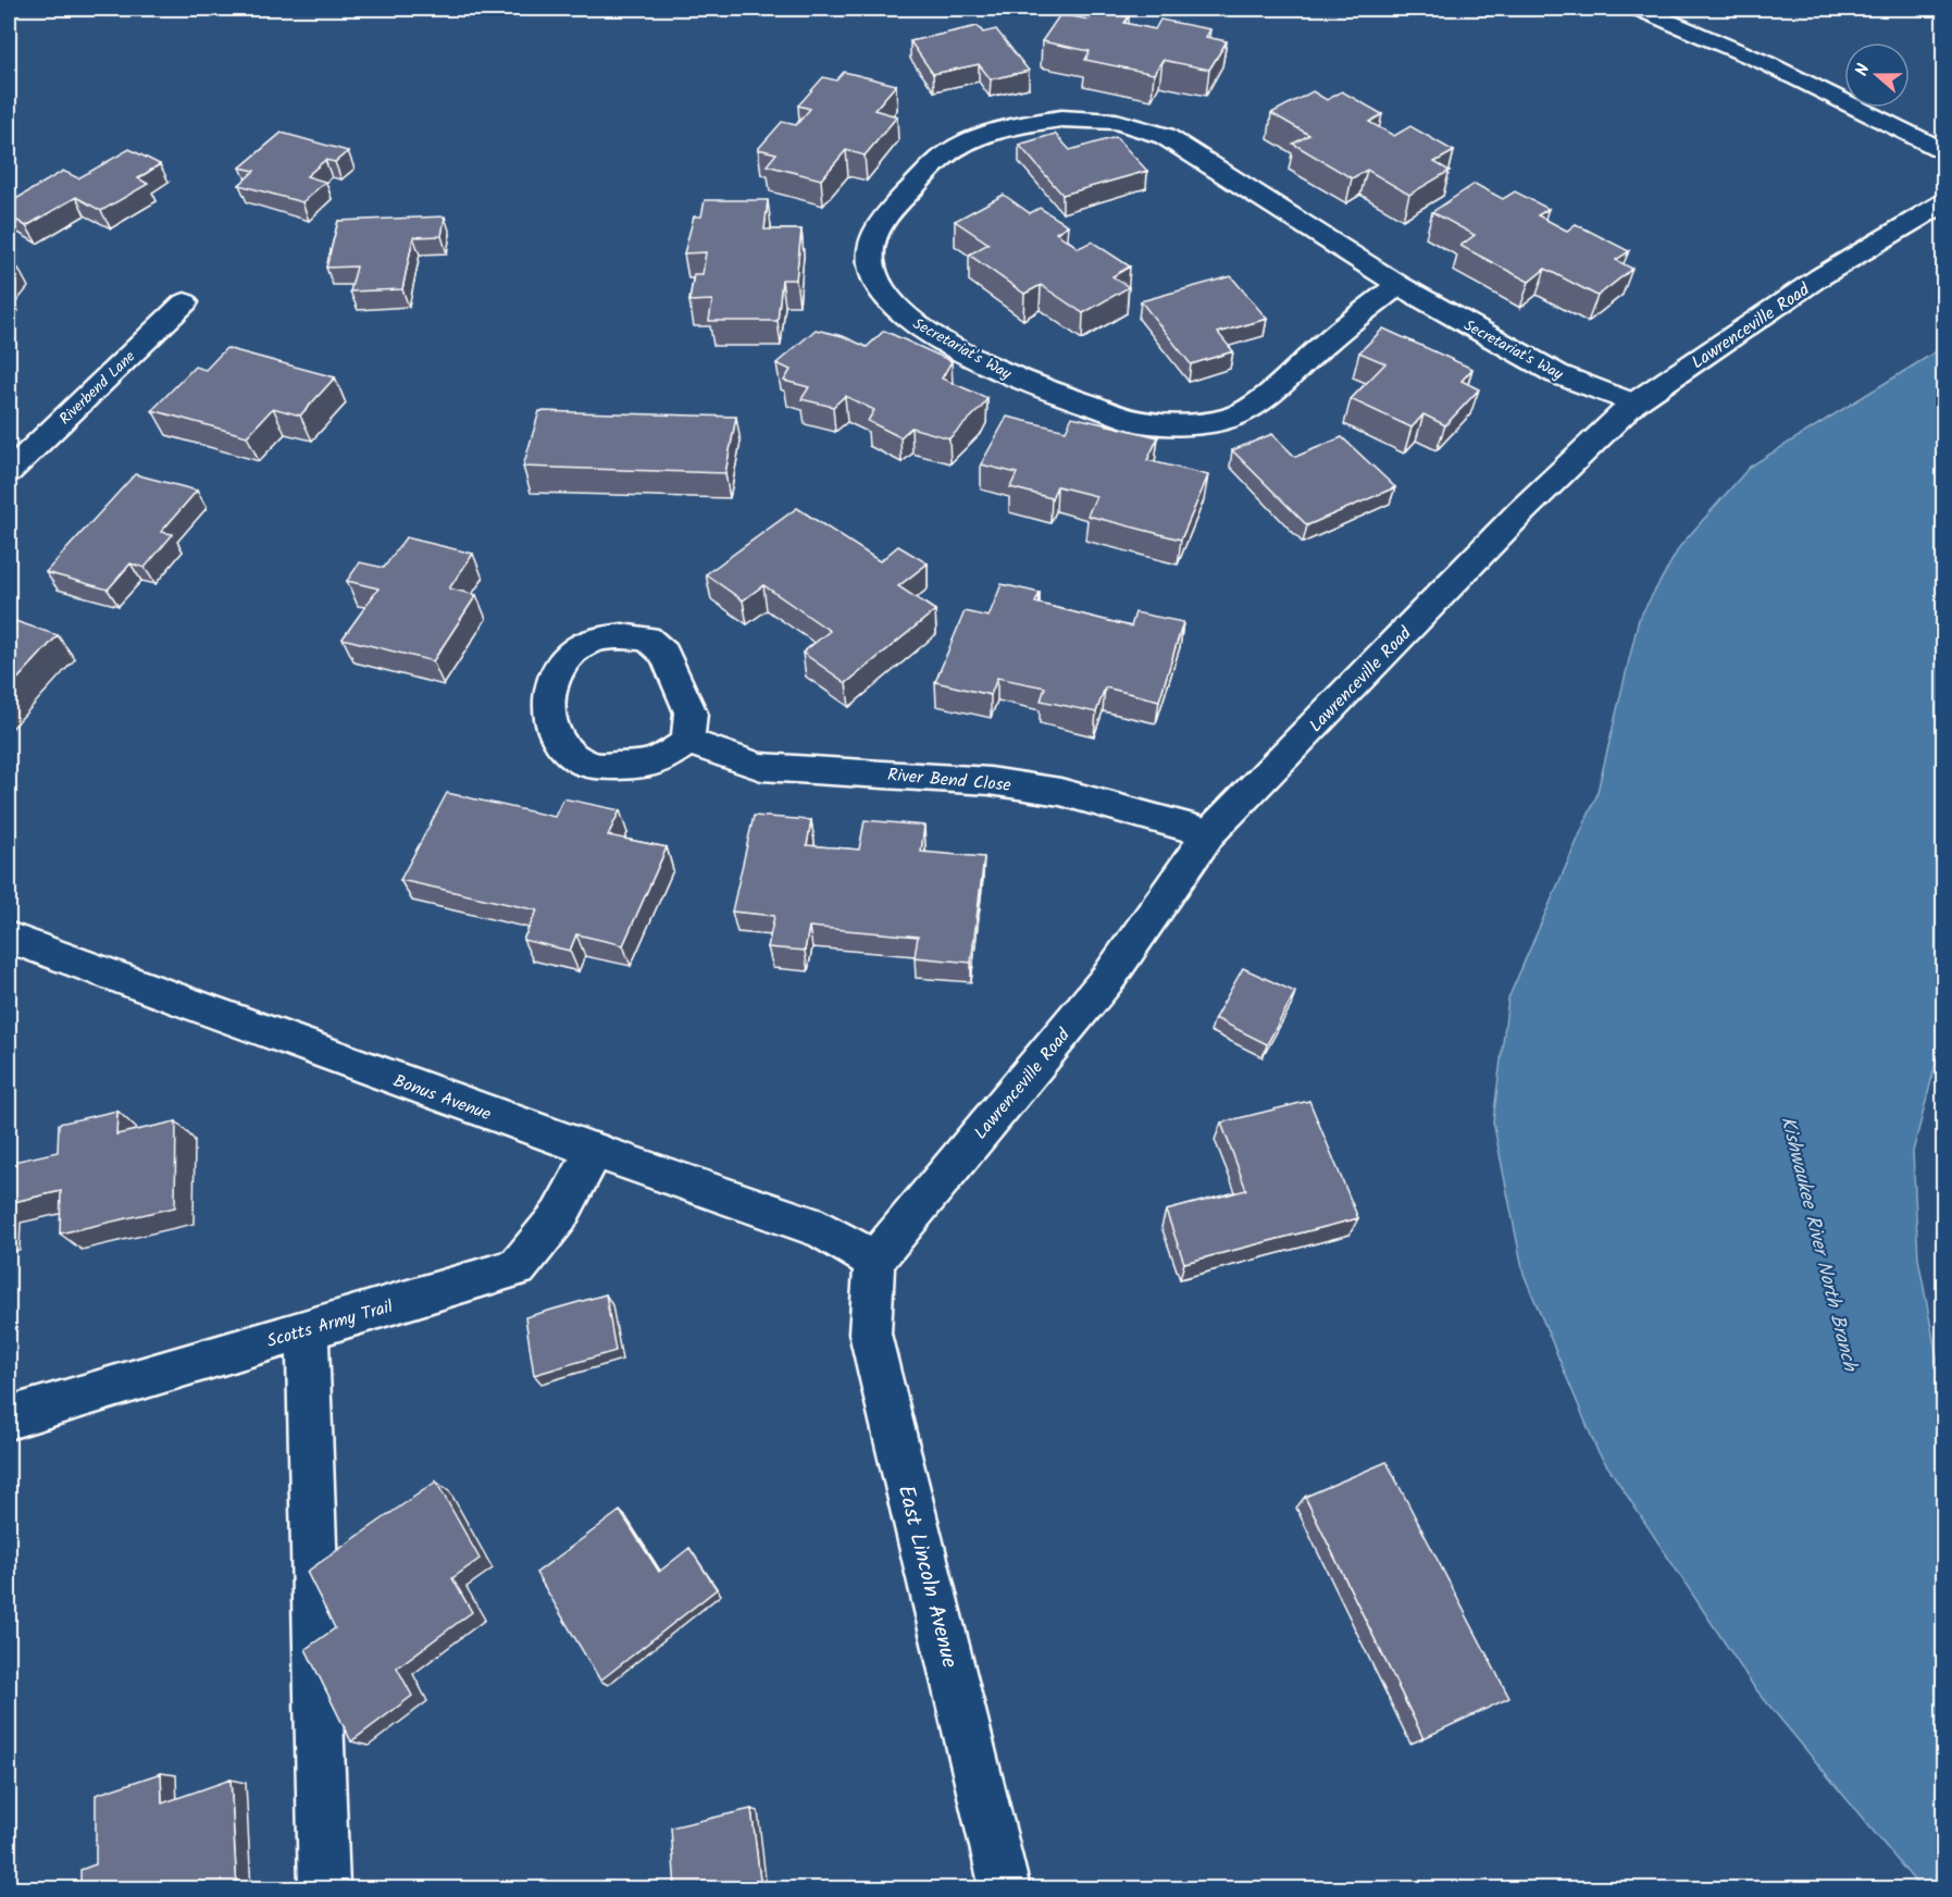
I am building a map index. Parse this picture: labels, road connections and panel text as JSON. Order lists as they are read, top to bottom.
{
  "streets": {
    "street": [
      "Lawrenceville Road",
      "Secretariat's Way",
      "Riverbend Lane",
      "River Bend Close",
      "Bonus Avenue",
      "Scotts Army Trail",
      "East Lincoln Avenue"
    ]
  },
  "crossings": [
    ["Lawrenceville Road", "Secretariat's Way"],
    ["Lawrenceville Road", "River Bend Close"],
    ["Lawrenceville Road", "Bonus Avenue"],
    ["Lawrenceville Road", "East Lincoln Avenue"],
    ["Bonus Avenue", "Scotts Army Trail"],
    ["Bonus Avenue", "East Lincoln Avenue"]
  ],
  "water": ["Kishwaukee River North Branch"],
  "north": "left"
}
